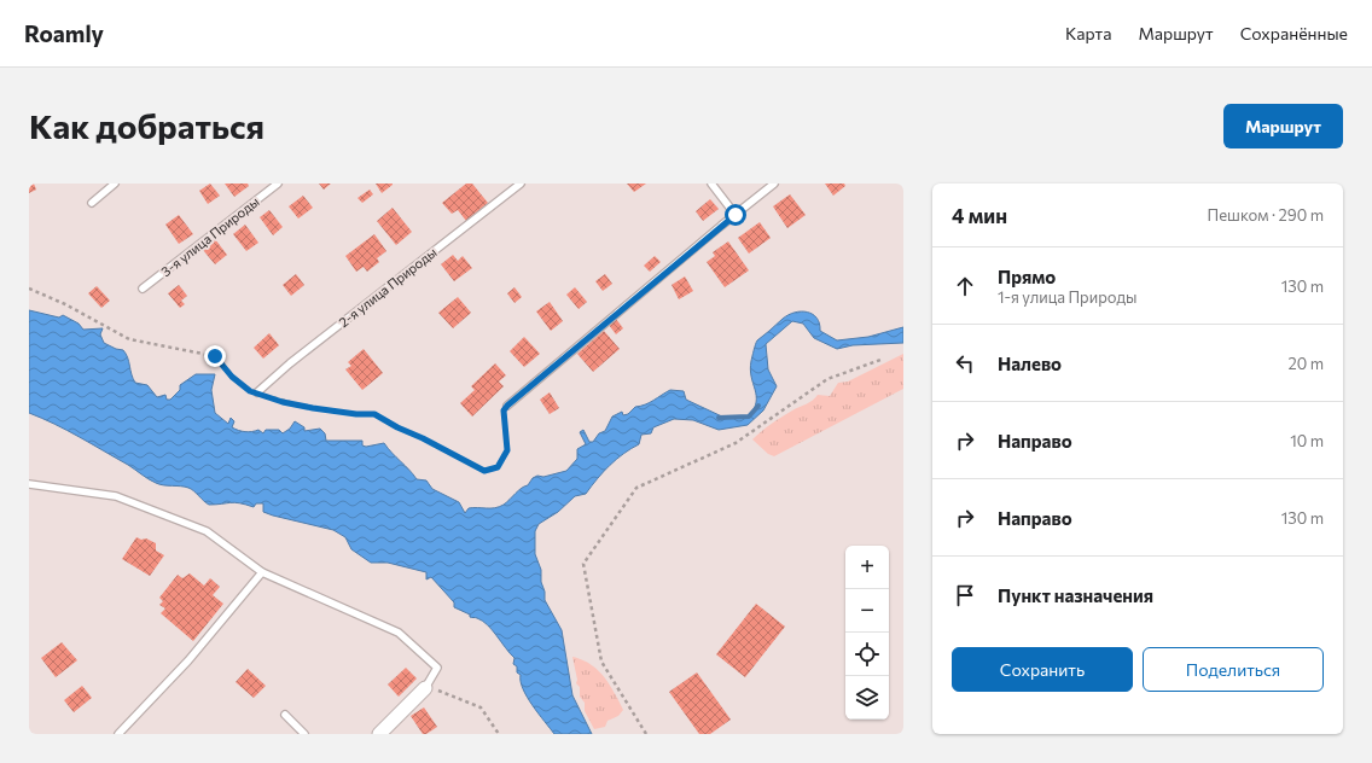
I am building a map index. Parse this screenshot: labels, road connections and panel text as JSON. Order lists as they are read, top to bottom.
{
  "streets": {
    "lane": ["3-я улица Природы", "2-я улица Природы"]
  },
  "page": {
    "header": "Roamly",
    "nav": ["Карта", "Маршрут", "Сохранённые"],
    "buttons": [
      "Маршрут",
      ["Сохранить", "Поделиться"]
    ],
    "title": "Как добраться",
    "heading": ["4 мин", "Пешком · 290 m"],
    "list": [
      ["Прямо", "1-я улица Природы", "130 m"],
      ["Налево", "20 m"],
      ["Направо", "10 m"],
      ["Направо", "130 m"],
      "Пункт назначения"
    ],
    "map_buttons": ["+", "−"]
  }
}
